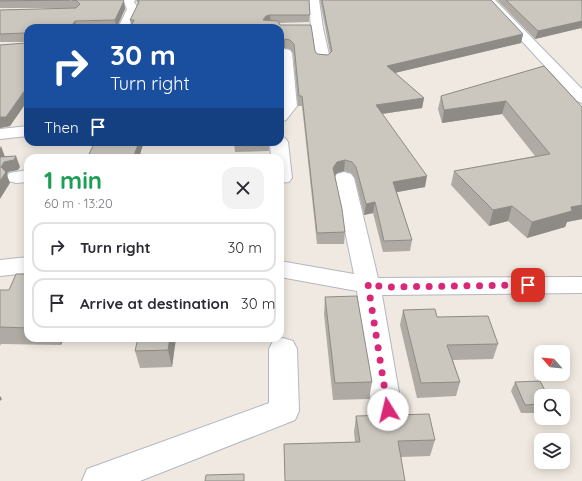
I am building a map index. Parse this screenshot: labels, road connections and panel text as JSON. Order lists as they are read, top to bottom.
{
  "north": "top left",
  "page": {
    "turn": ["30 m", "Turn right"],
    "then": "Then",
    "heading": ["1 min", "60 m · 13:20"],
    "list": [
      {
        "name": "Turn right",
        "value": "30 m"
      },
      {
        "name": "Arrive at destination",
        "value": "30 m"
      }
    ]
  }
}
